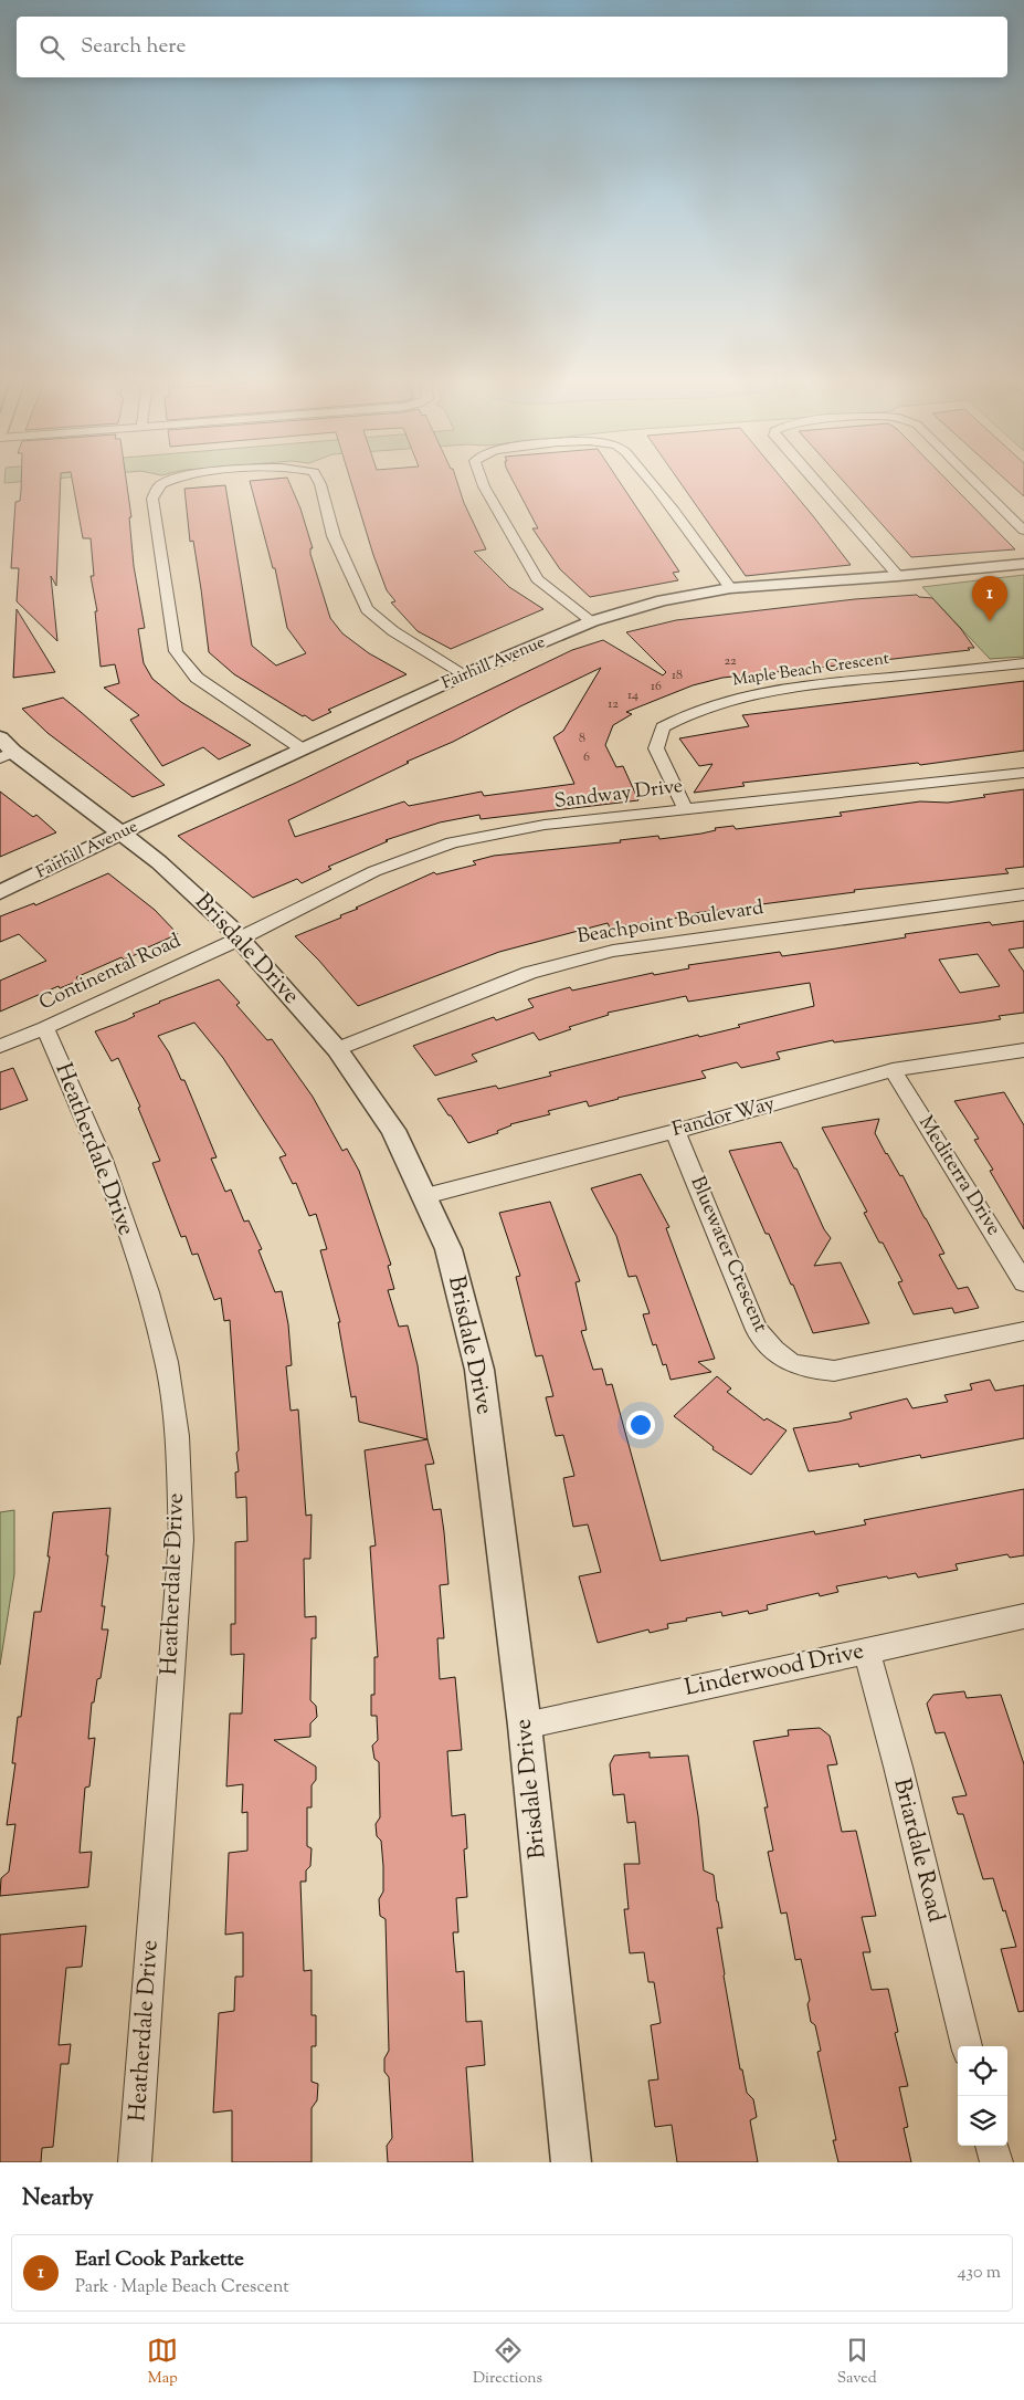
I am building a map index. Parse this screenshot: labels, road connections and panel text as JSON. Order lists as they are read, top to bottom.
{
  "streets": {
    "street": [
      "Fairhill Avenue",
      "Maple Beach Crescent",
      "Sandway Drive",
      "Beachpoint Boulevard",
      "Brisdale Drive",
      "Continental Road",
      "Fandor Way",
      "Heatherdale Drive",
      "Mediterra Drive",
      "Bluewater Crescent",
      "Linderwood Drive",
      "Briardale Road"
    ]
  },
  "crossings": [
    ["Fairhill Avenue", "Brisdale Drive"],
    ["Maple Beach Crescent", "Sandway Drive"],
    ["Sandway Drive", "Brisdale Drive"],
    ["Sandway Drive", "Continental Road"],
    ["Beachpoint Boulevard", "Brisdale Drive"],
    ["Brisdale Drive", "Continental Road"],
    ["Brisdale Drive", "Fandor Way"],
    ["Brisdale Drive", "Linderwood Drive"],
    ["Continental Road", "Heatherdale Drive"],
    ["Fandor Way", "Mediterra Drive"],
    ["Fandor Way", "Bluewater Crescent"],
    ["Linderwood Drive", "Briardale Road"]
  ],
  "house_numbers": [
    "22",
    "18",
    "16",
    "14",
    "12",
    "8",
    "6"
  ],
  "page": {
    "search": "Search here",
    "pins": "1",
    "heading": "Nearby",
    "list": [
      {
        "mark": "1",
        "name": "Earl Cook Parkette",
        "note": "Park · Maple Beach Crescent",
        "value": "430 m"
      }
    ],
    "nav": ["Map", "Directions", "Saved"]
  }
}
